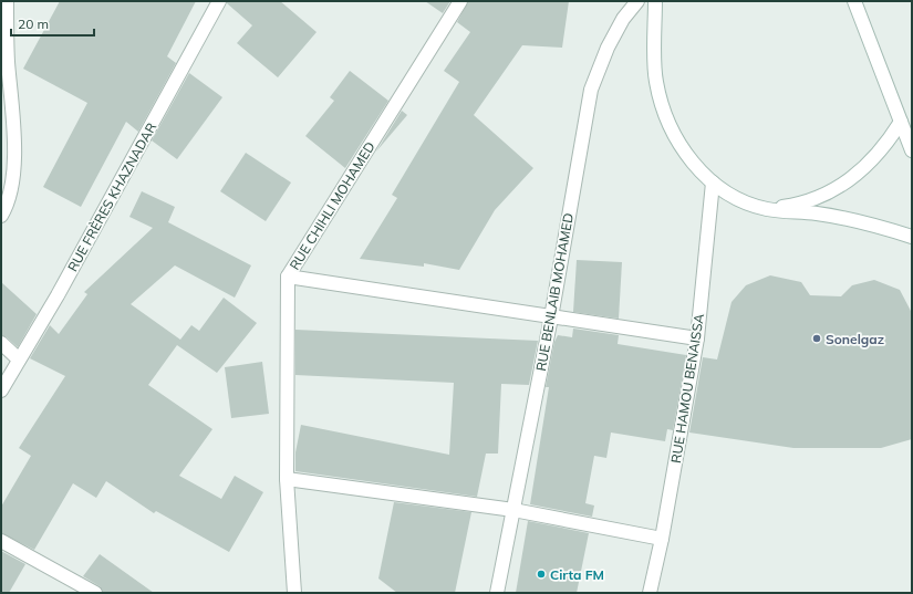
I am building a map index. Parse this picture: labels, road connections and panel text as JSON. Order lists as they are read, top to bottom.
{
  "streets": {
    "street": [
      "RUE FRÈRES KHAZNADAR",
      "RUE CHIHLI MOHAMED",
      "RUE BENLAIB MOHAMED",
      "RUE HAMOU BENAISSA"
    ]
  },
  "places": ["Sonelgaz", "Cirta FM"],
  "scale_bar": "20 m"
}
